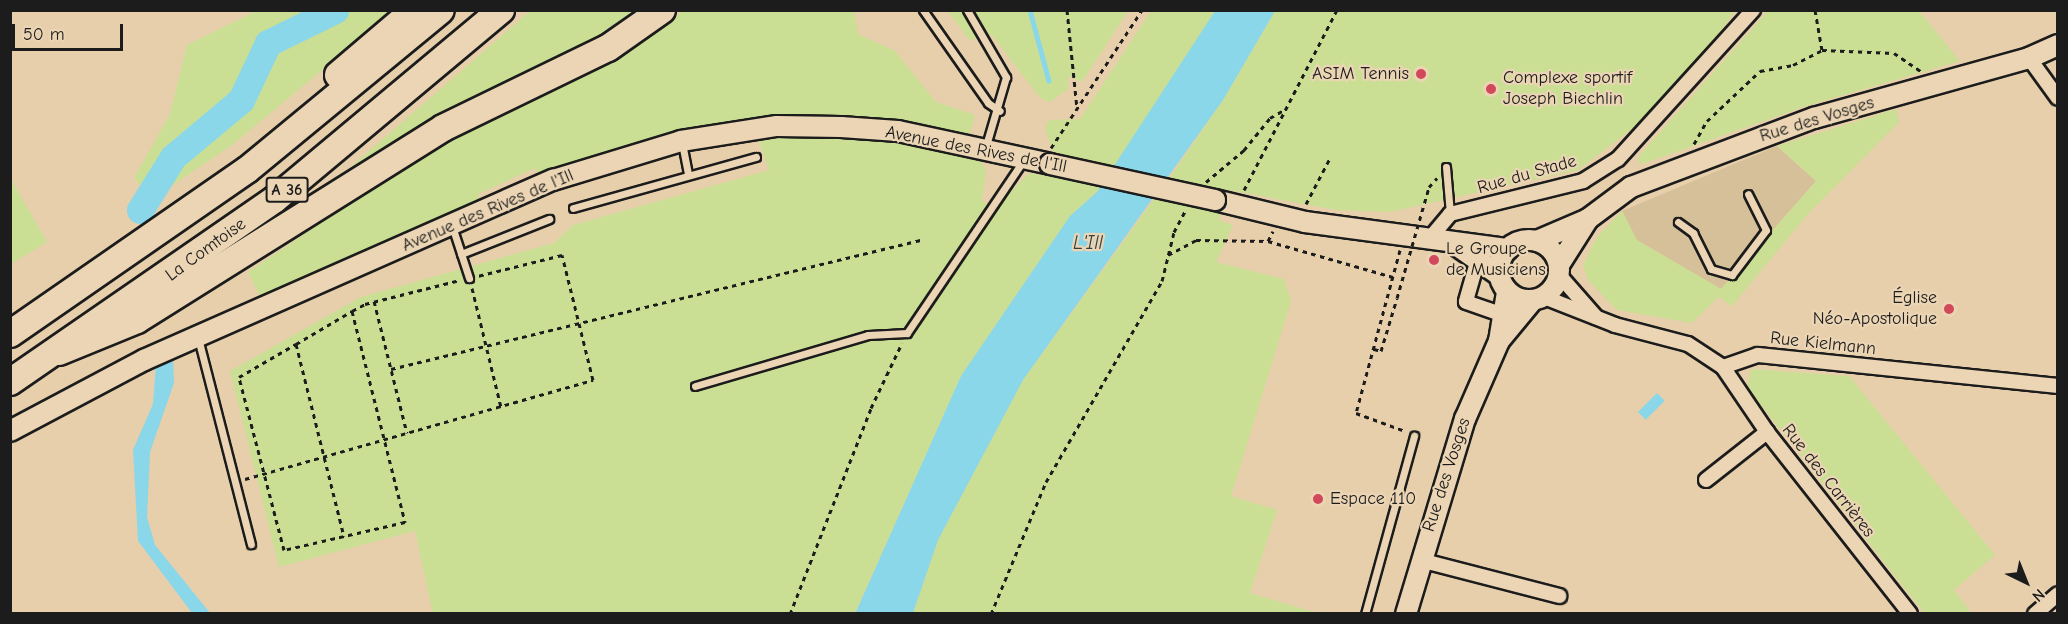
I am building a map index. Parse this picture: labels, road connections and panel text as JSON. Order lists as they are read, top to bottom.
{
  "streets": {
    "highway": ["A 36", "La Comtoise"],
    "street": [
      "Rue des Vosges",
      "Avenue des Rives de l'Ill",
      "Rue du Stade",
      "Rue Kielmann",
      "Rue des Carrières"
    ]
  },
  "crossings": [
    ["Rue des Vosges", "Avenue des Rives de l'Ill"],
    ["Rue Kielmann", "Rue des Carrières"]
  ],
  "water": ["L'Ill"],
  "places": [
    "ASIM Tennis",
    "Complexe sportif Joseph Biechlin",
    "Le Groupe de Musiciens",
    "Église Néo-Apostolique",
    "Espace 110"
  ],
  "scale_bar": "50 m",
  "north": "bottom right"
}
